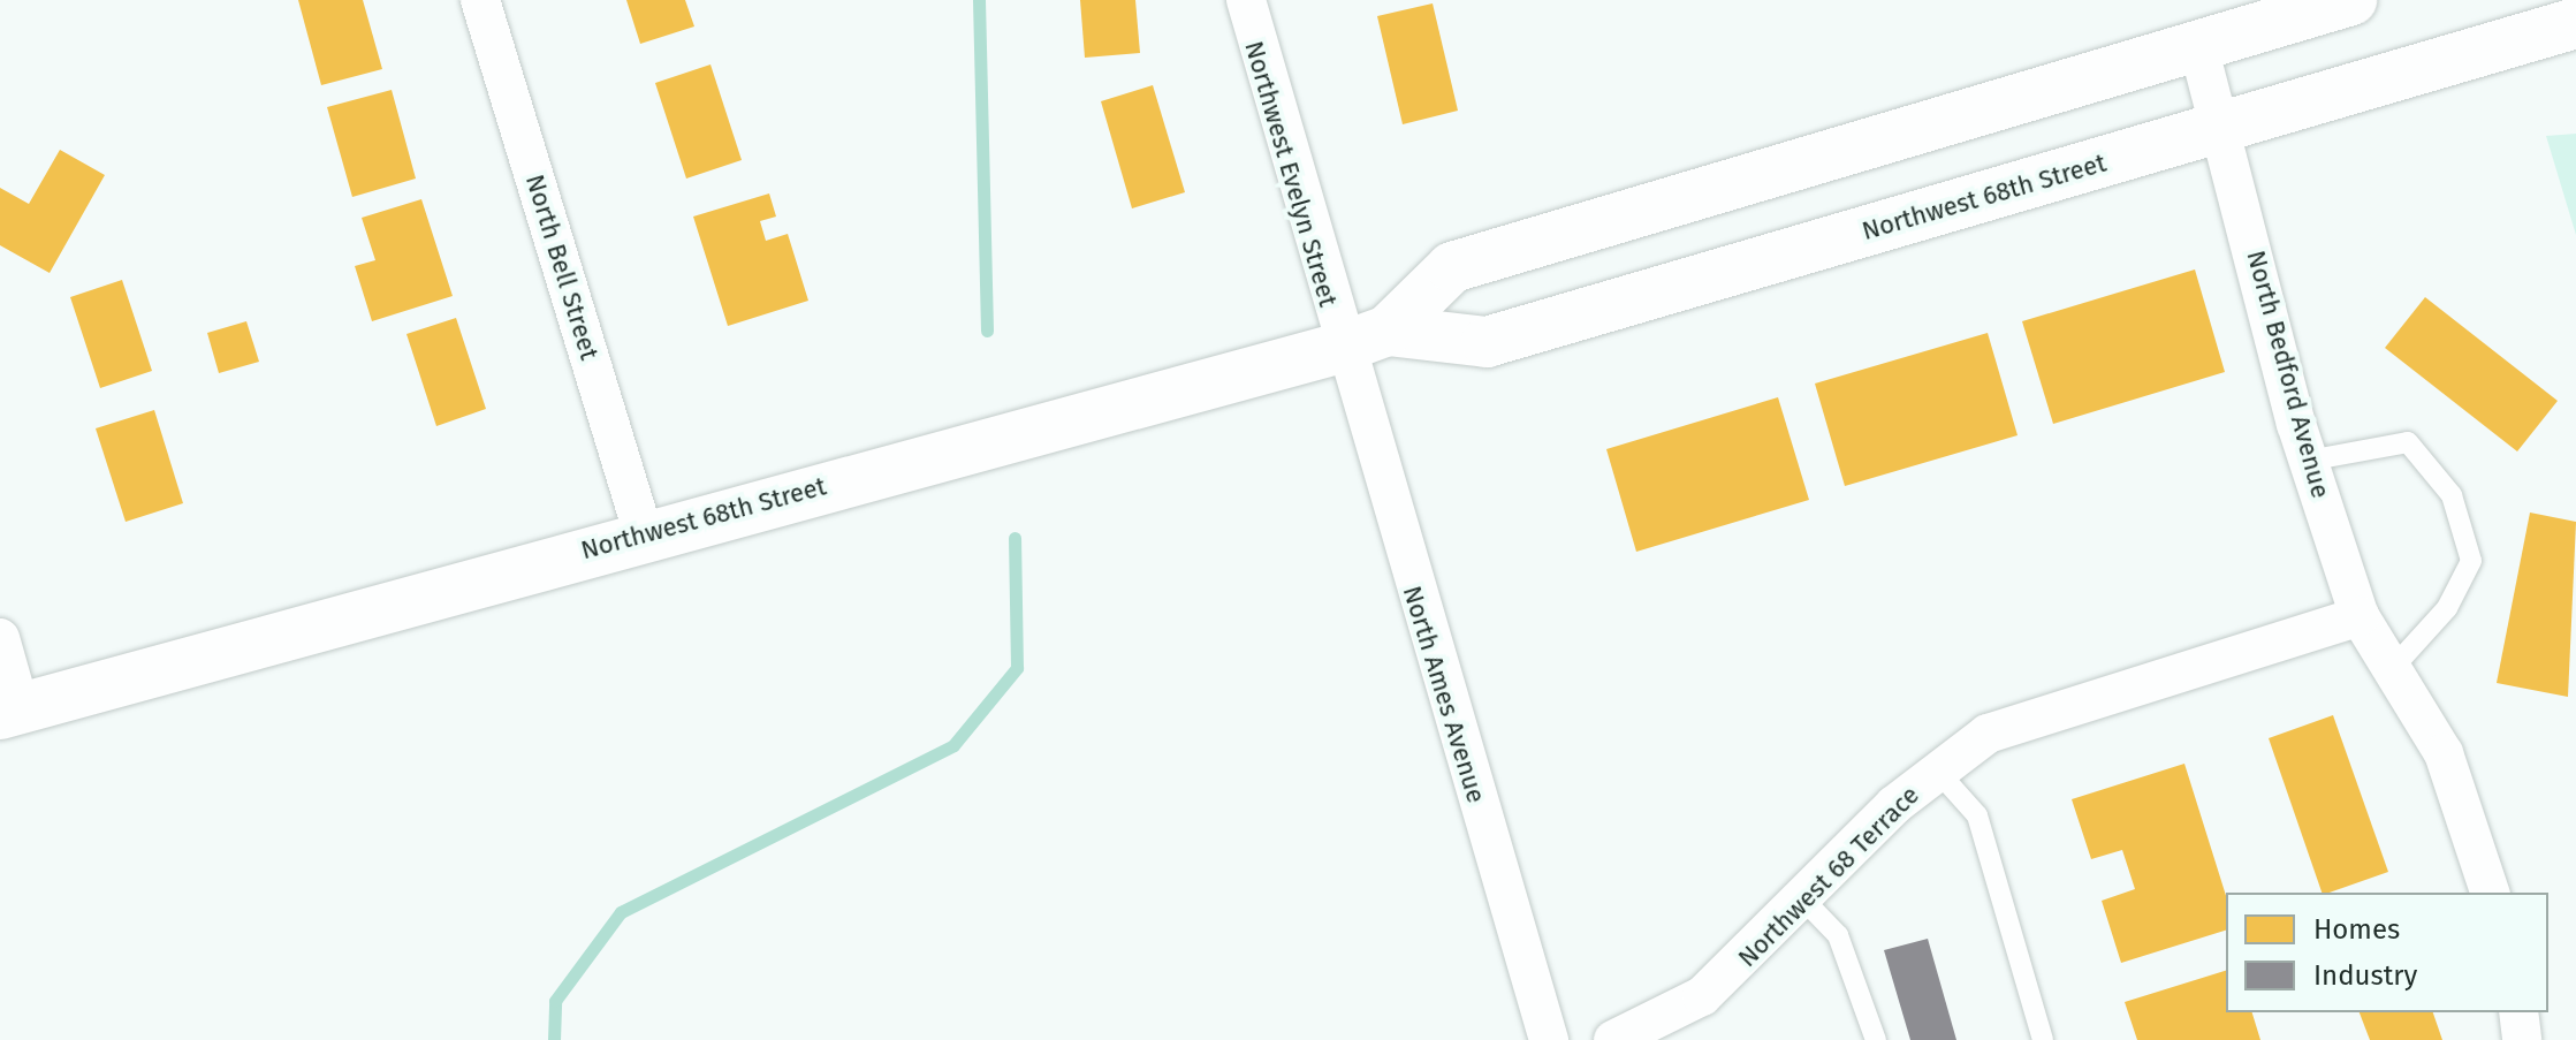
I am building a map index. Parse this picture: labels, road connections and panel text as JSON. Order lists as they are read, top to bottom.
{
  "streets": {
    "main road": ["Northwest 68th Street"],
    "street": [
      "Northwest Evelyn Street",
      "North Bell Street",
      "North Bedford Avenue",
      "North Ames Avenue",
      "Northwest 68 Terrace"
    ]
  },
  "crossings": [
    ["Northwest Evelyn Street", "Northwest 68th Street"],
    ["Northwest Evelyn Street", "North Ames Avenue"],
    ["Northwest 68th Street", "North Bell Street"],
    ["Northwest 68th Street", "North Bedford Avenue"],
    ["Northwest 68th Street", "North Ames Avenue"],
    ["North Bedford Avenue", "Northwest 68 Terrace"]
  ],
  "legend": ["Homes", "Industry"]
}
